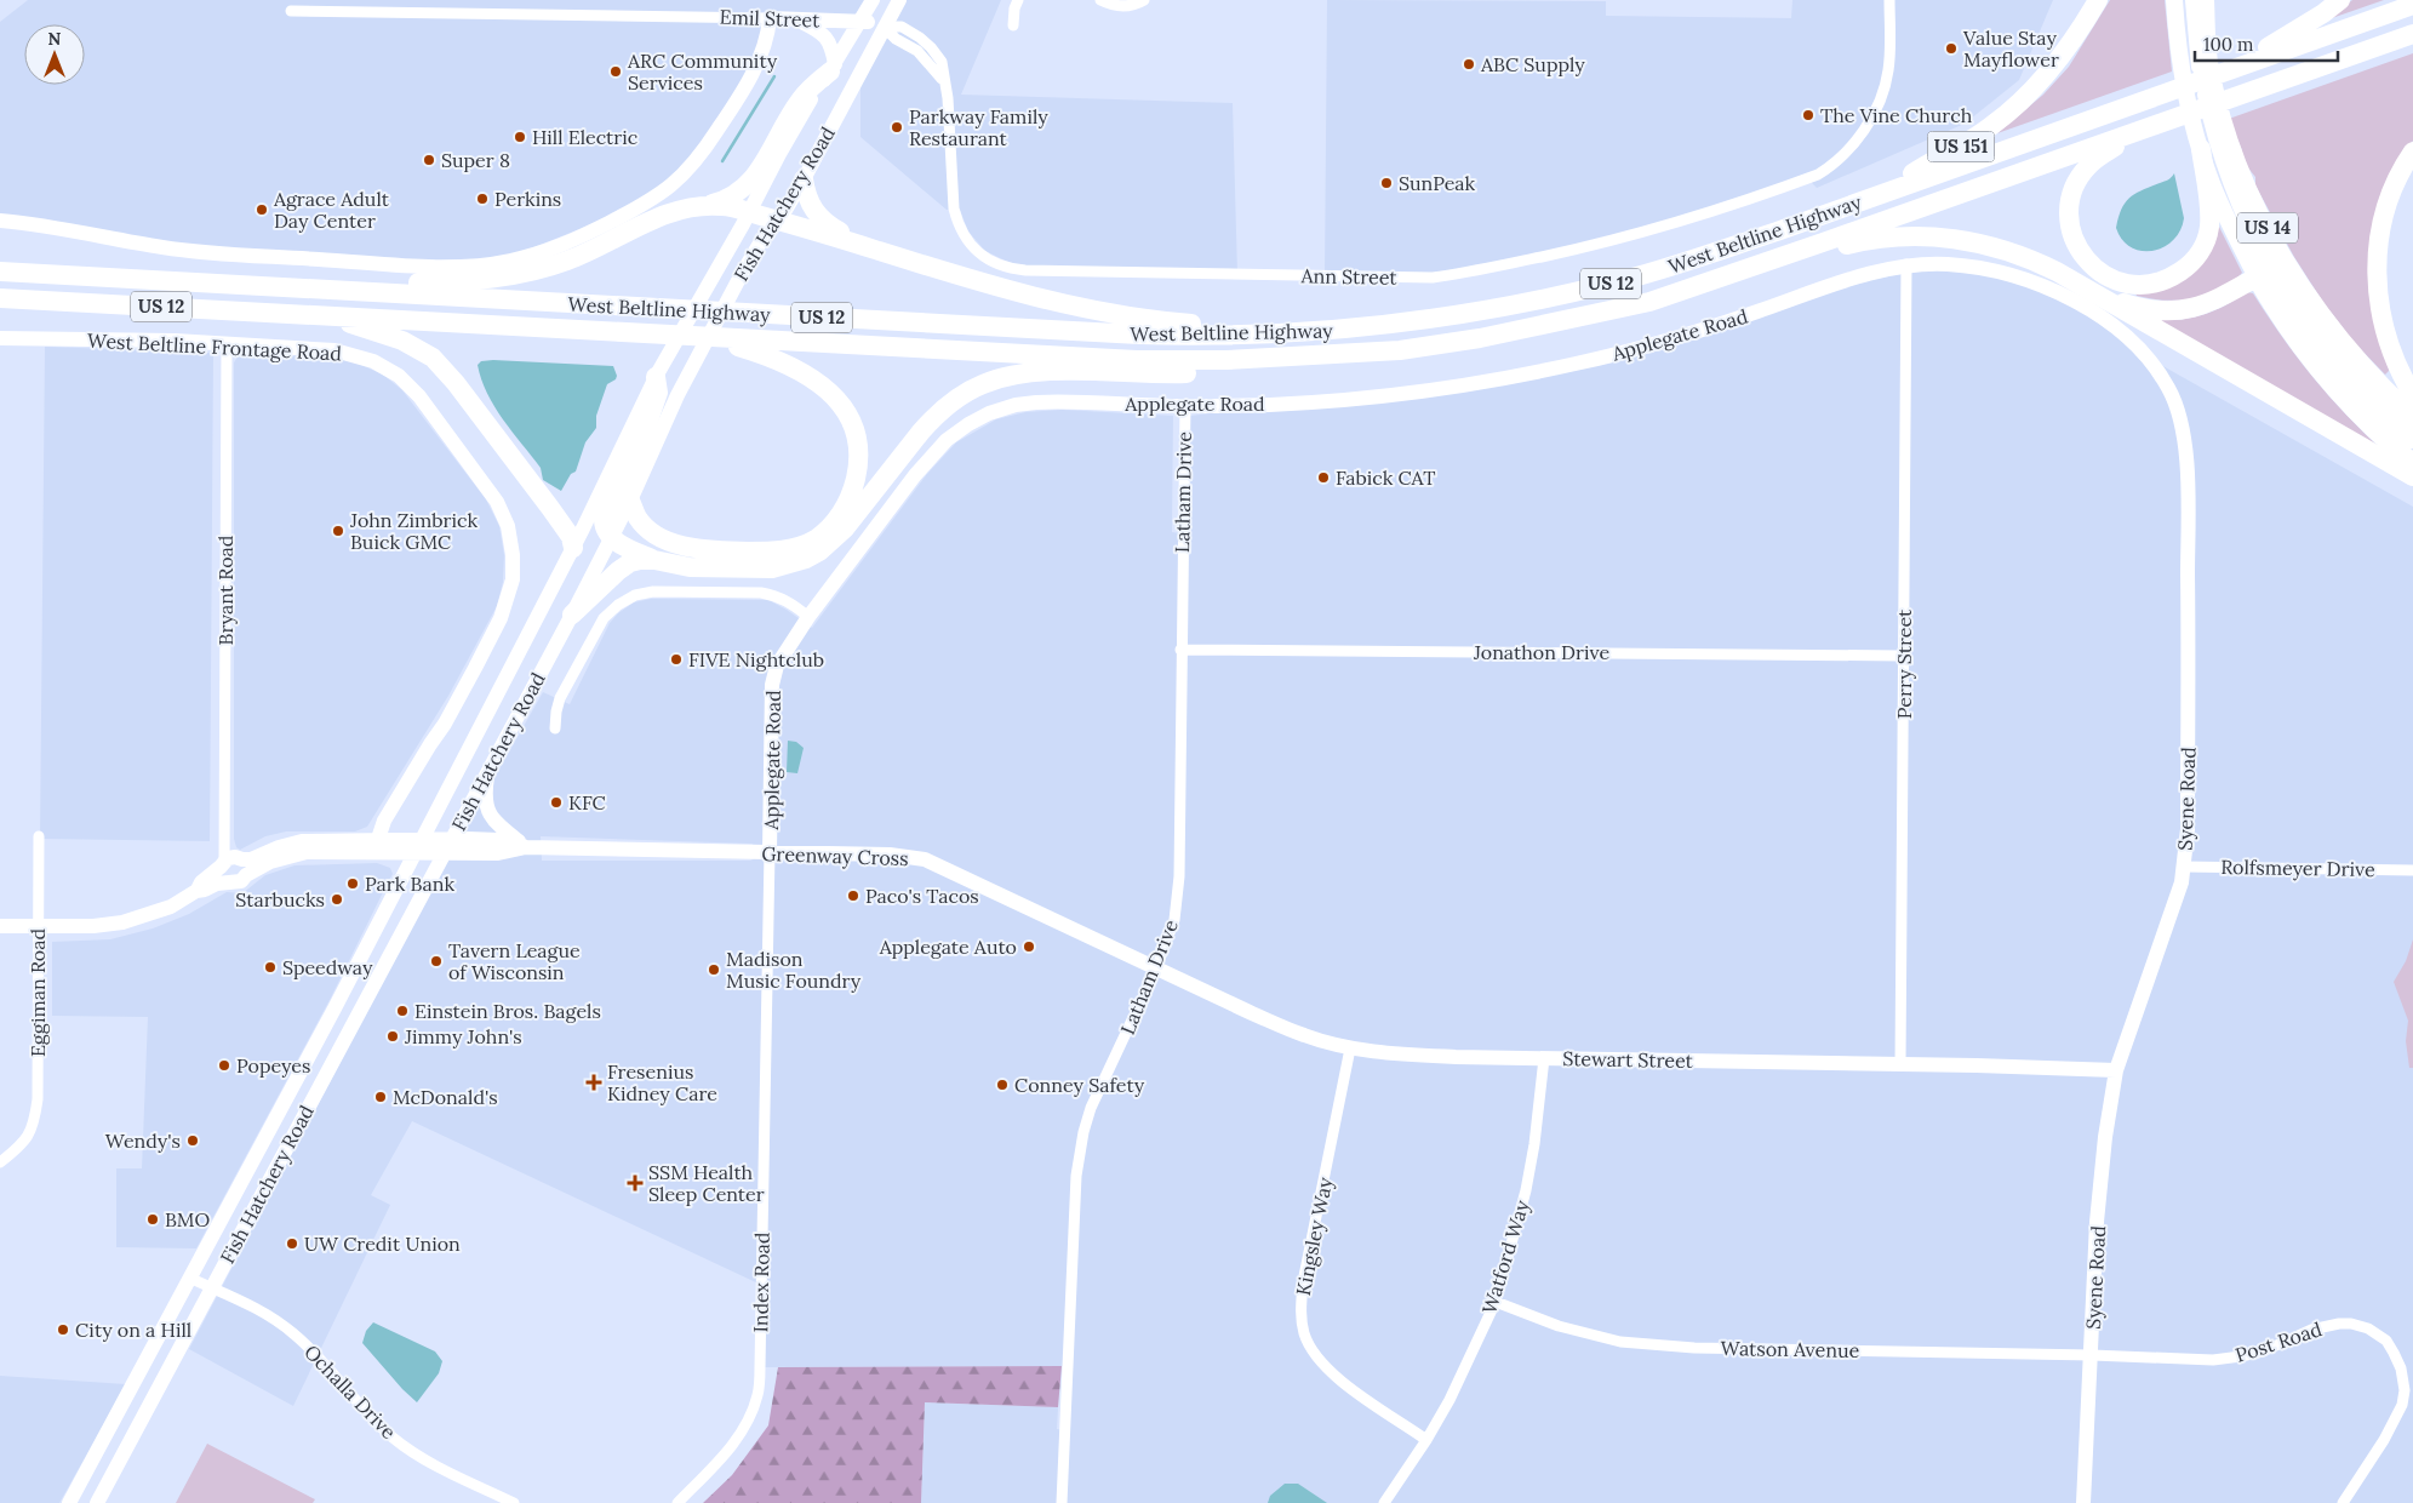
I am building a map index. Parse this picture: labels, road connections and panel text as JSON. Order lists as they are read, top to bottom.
{
  "streets": {
    "highway": [
      "US 151",
      "US 14",
      "West Beltline Highway",
      "US 12"
    ],
    "street": [
      "Emil Street",
      "Fish Hatchery Road",
      "Ann Street",
      "Applegate Road",
      "West Beltline Frontage Road",
      "Latham Drive",
      "Bryant Road",
      "Jonathon Drive",
      "Perry Street",
      "Syene Road",
      "Greenway Cross",
      "Rolfsmeyer Drive",
      "Eggiman Road",
      "Stewart Street",
      "Kingsley Way",
      "Watford Way",
      "Index Road",
      "Post Road",
      "Watson Avenue",
      "Ochalla Drive"
    ]
  },
  "crossings": [
    ["Emil Street", "Fish Hatchery Road"],
    ["Emil Street", "Ann Street"],
    ["US 151", "West Beltline Highway"],
    ["Fish Hatchery Road", "Ann Street"],
    ["Fish Hatchery Road", "Greenway Cross"],
    ["Fish Hatchery Road", "Ochalla Drive"],
    ["Applegate Road", "Latham Drive"],
    ["Applegate Road", "Perry Street"],
    ["Applegate Road", "Syene Road"],
    ["Applegate Road", "Greenway Cross"],
    ["Applegate Road", "Index Road"],
    ["West Beltline Frontage Road", "Bryant Road"],
    ["West Beltline Frontage Road", "Greenway Cross"],
    ["Latham Drive", "Jonathon Drive"],
    ["Latham Drive", "Greenway Cross"],
    ["Latham Drive", "Stewart Street"],
    ["Bryant Road", "Greenway Cross"],
    ["Jonathon Drive", "Perry Street"],
    ["Perry Street", "Syene Road"],
    ["Perry Street", "Stewart Street"],
    ["Syene Road", "Rolfsmeyer Drive"],
    ["Syene Road", "Stewart Street"],
    ["Syene Road", "Post Road"],
    ["Syene Road", "Watson Avenue"],
    ["Greenway Cross", "Eggiman Road"],
    ["Greenway Cross", "Stewart Street"],
    ["Greenway Cross", "Index Road"],
    ["Stewart Street", "Kingsley Way"],
    ["Stewart Street", "Watford Way"],
    ["Kingsley Way", "Watford Way"],
    ["Watford Way", "Watson Avenue"],
    ["Post Road", "Watson Avenue"]
  ],
  "places": {
    "other": [
      "Value Stay Mayflower",
      "ABC Supply",
      "ARC Community Services",
      "The Vine Church",
      "Parkway Family Restaurant",
      "Hill Electric",
      "Super 8",
      "SunPeak",
      "Perkins",
      "Agrace Adult Day Center",
      "Fabick CAT",
      "John Zimbrick Buick GMC",
      "FIVE Nightclub",
      "KFC",
      "Park Bank",
      "Paco's Tacos",
      "Starbucks",
      "Applegate Auto",
      "Tavern League of Wisconsin",
      "Speedway",
      "Madison Music Foundry",
      "Einstein Bros. Bagels",
      "Jimmy John's",
      "Popeyes",
      "Conney Safety",
      "McDonald's",
      "Wendy's",
      "BMO",
      "UW Credit Union",
      "City on a Hill"
    ],
    "health": ["Fresenius Kidney Care", "SSM Health Sleep Center"]
  },
  "scale_bar": "100 m",
  "north": "top"
}
